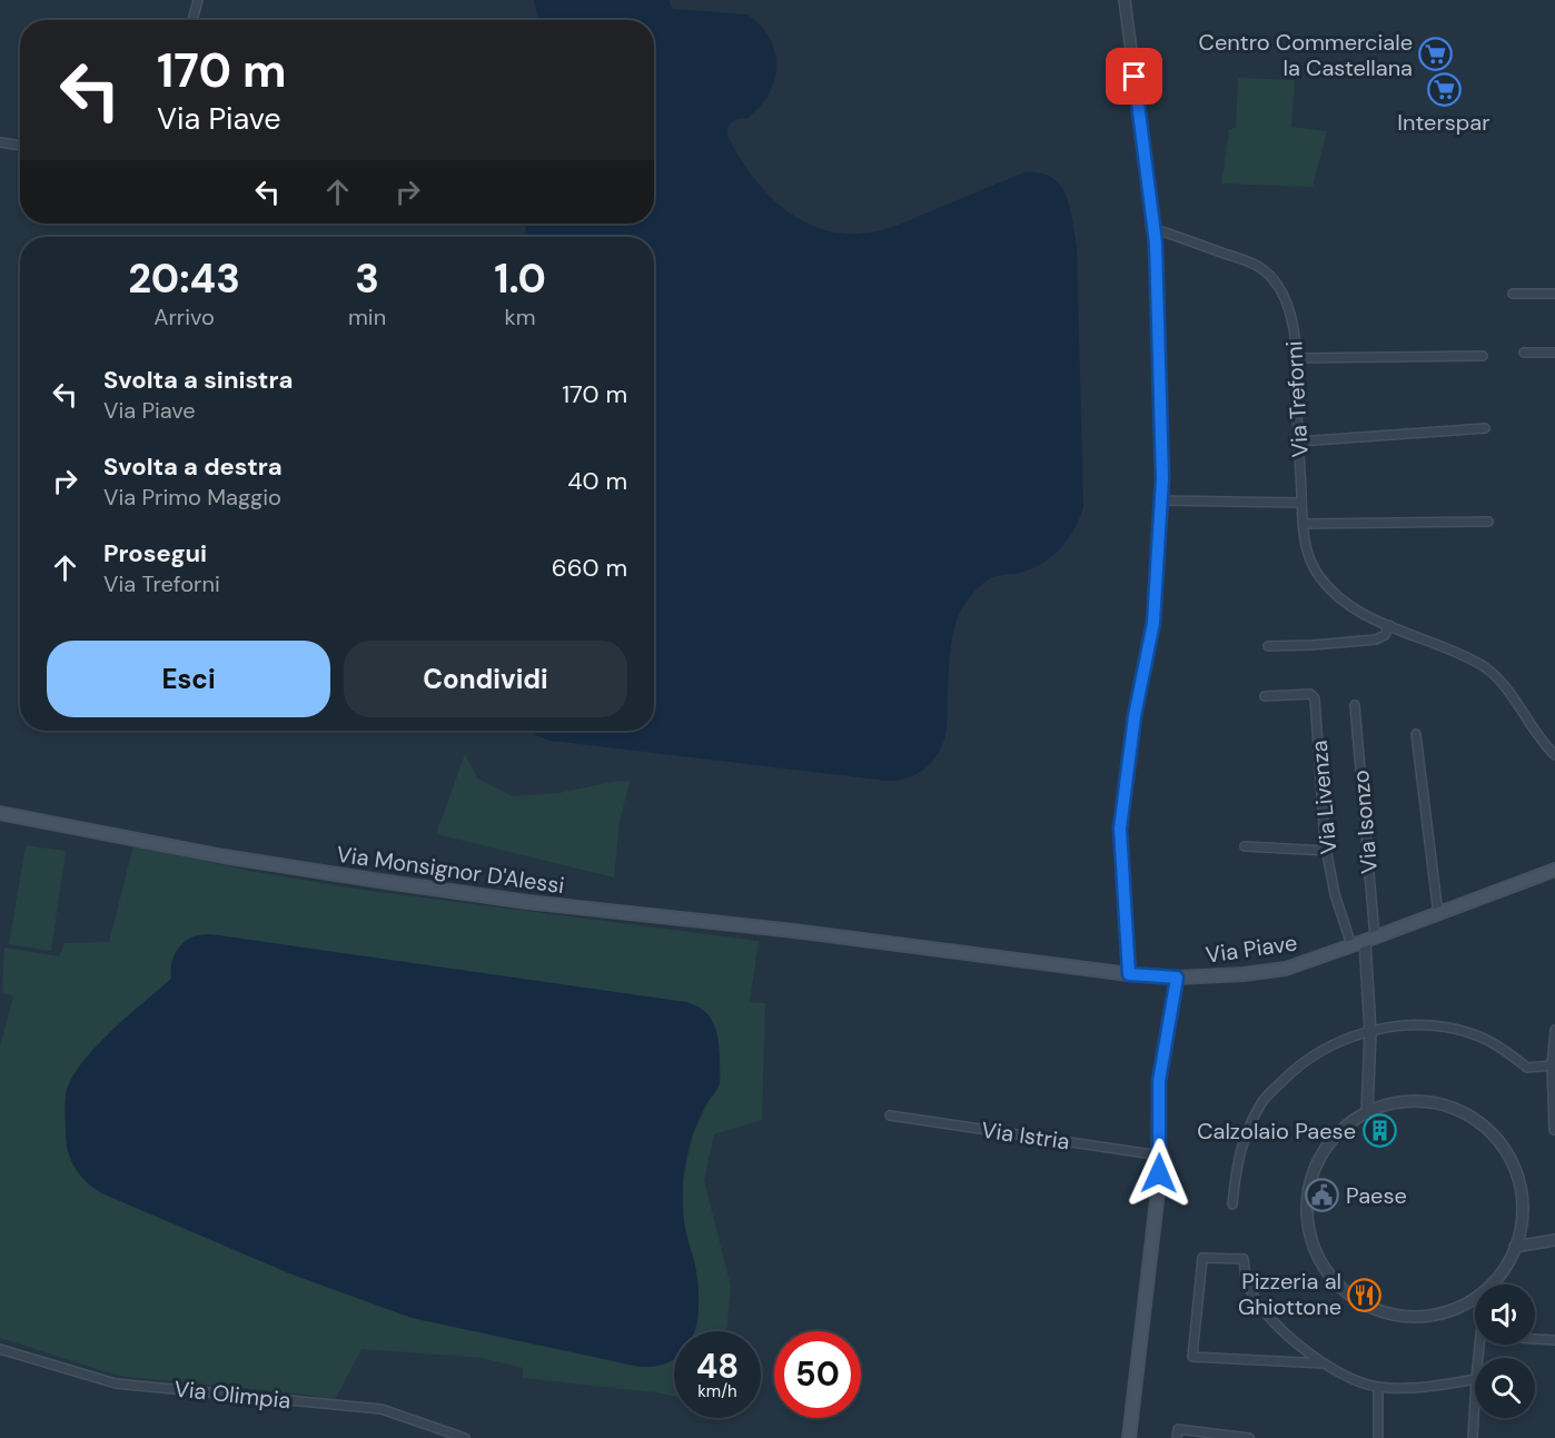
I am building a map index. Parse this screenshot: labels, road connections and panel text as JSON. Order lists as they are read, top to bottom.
{
  "streets": {
    "main road": ["Via Monsignor D'Alessi", "Via Piave"],
    "street": [
      "Via Treforni",
      "Via Livenza",
      "Via Isonzo",
      "Via Istria",
      "Via Olimpia"
    ]
  },
  "crossings": [
    ["Via Livenza", "Via Piave"],
    ["Via Isonzo", "Via Piave"],
    ["Via Monsignor D'Alessi", "Via Piave"]
  ],
  "places": {
    "supermarket": ["Centro Commerciale la Castellana", "Interspar"],
    "building": ["Calzolaio Paese"],
    "public building": ["Paese"],
    "restaurant": ["Pizzeria al Ghiottone"]
  },
  "page": {
    "turn": ["170 m", "Via Piave"],
    "eta": [
      "20:43",
      "Arrivo",
      "3",
      "min",
      "1.0",
      "km"
    ],
    "list": [
      {
        "name": "Svolta a sinistra",
        "note": "Via Piave",
        "value": "170 m"
      },
      {
        "name": "Svolta a destra",
        "note": "Via Primo Maggio",
        "value": "40 m"
      },
      {
        "name": "Prosegui",
        "note": "Via Treforni",
        "value": "660 m"
      }
    ],
    "buttons": ["Esci", "Condividi"],
    "speed": "48 km/h",
    "limit": "50"
  }
}
